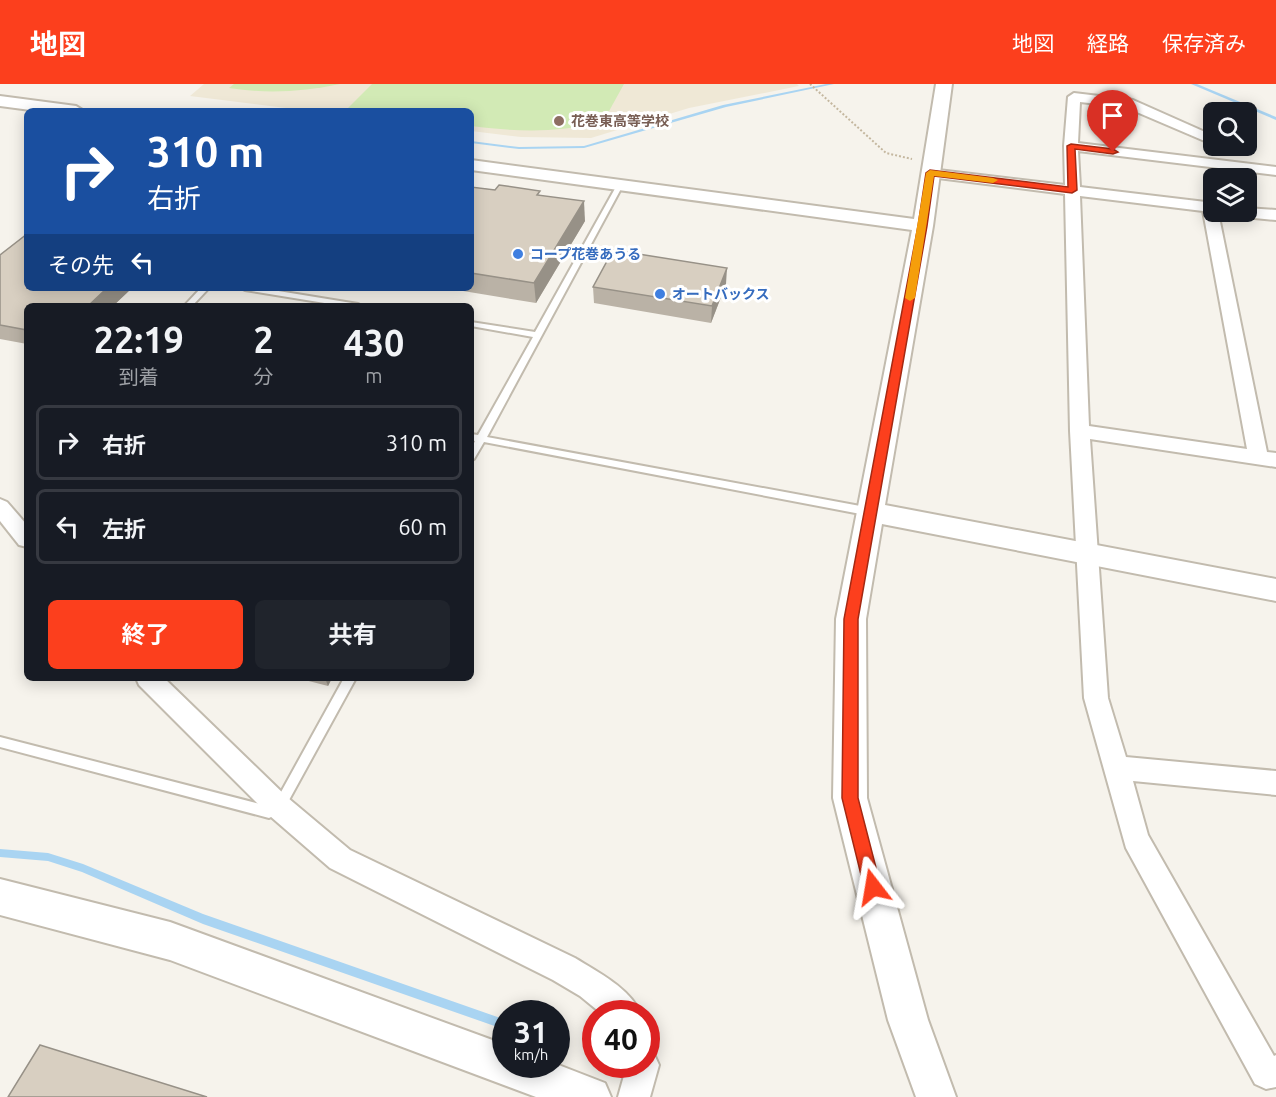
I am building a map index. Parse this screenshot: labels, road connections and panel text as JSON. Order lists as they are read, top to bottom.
{
  "places": ["花巻東高等学校", "コープ花巻あうる", "オートバックス"],
  "page": {
    "header": "地図",
    "nav": ["地図", "経路", "保存済み"],
    "turn": ["310 m", "右折"],
    "then": "その先",
    "eta": [
      "22:19",
      "到着",
      "2",
      "分",
      "430",
      "m"
    ],
    "list": [
      {
        "name": "右折",
        "value": "310 m"
      },
      {
        "name": "左折",
        "value": "60 m"
      }
    ],
    "buttons": ["終了", "共有"],
    "speed": "31 km/h",
    "limit": "40"
  }
}
